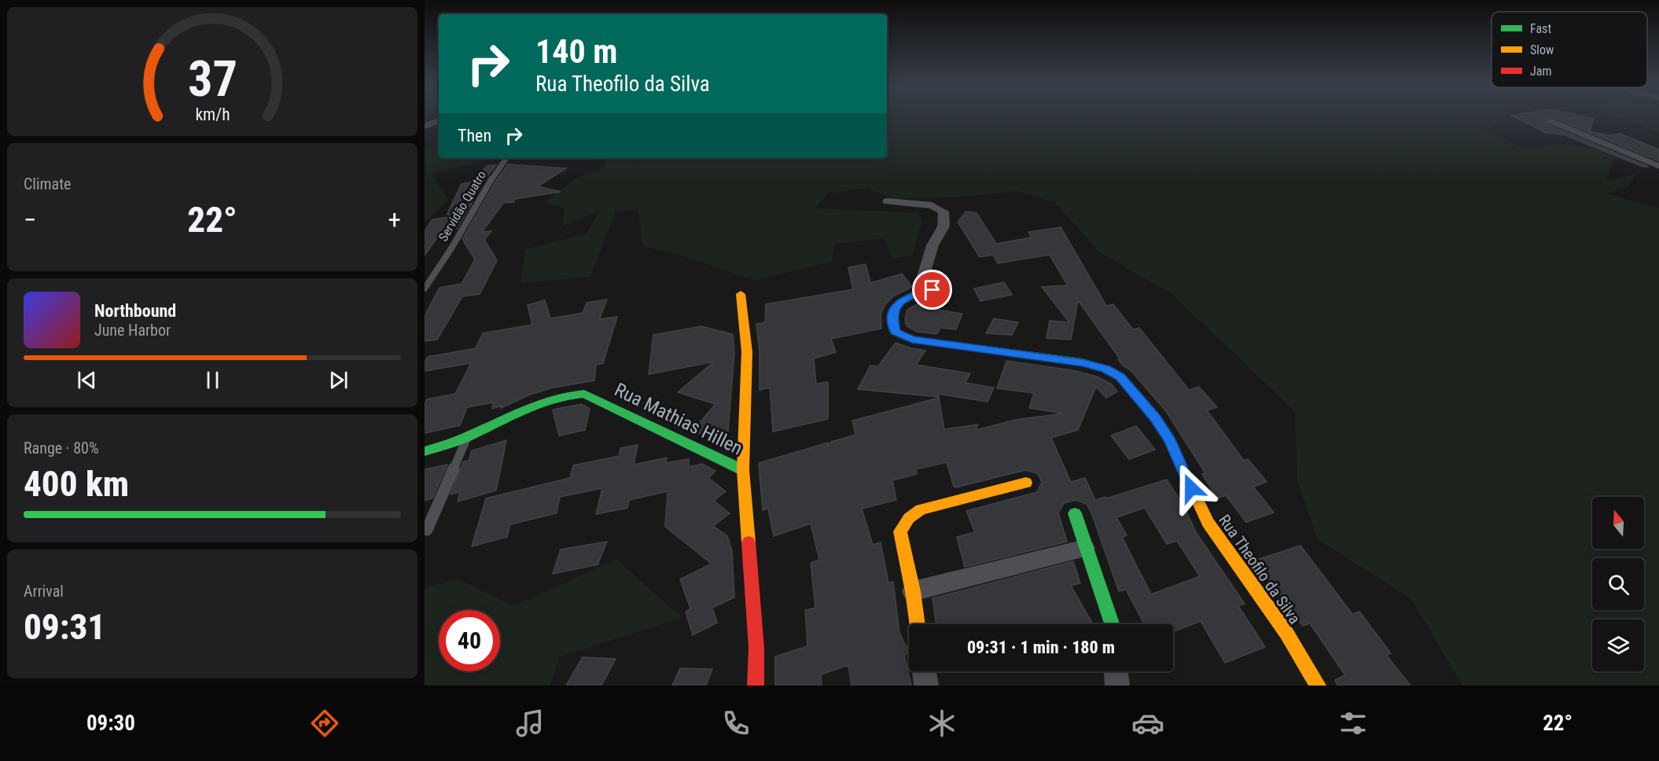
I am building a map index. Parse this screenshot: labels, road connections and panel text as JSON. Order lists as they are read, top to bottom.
{
  "streets": {
    "street": ["Rua Mathias Hillen", "Rua Theofilo da Silva"],
    "lane": ["Servidão Quatro"]
  },
  "legend": ["Fast", "Slow", "Jam"],
  "north": "top",
  "page": {
    "turn": ["140 m", "Rua Theofilo da Silva"],
    "then": "Then",
    "tile": [
      "Climate",
      ["Range · 80%", "400 km"],
      ["Arrival", "09:31"]
    ],
    "heat": ["−", "22°", "+"],
    "song": ["Northbound", "June Harbor"],
    "limit": "40",
    "trip": "09:31 · 1 min · 180 m",
    "tabs": ["09:30", "22°"],
    "gauge": ["37", "km/h"]
  }
}
